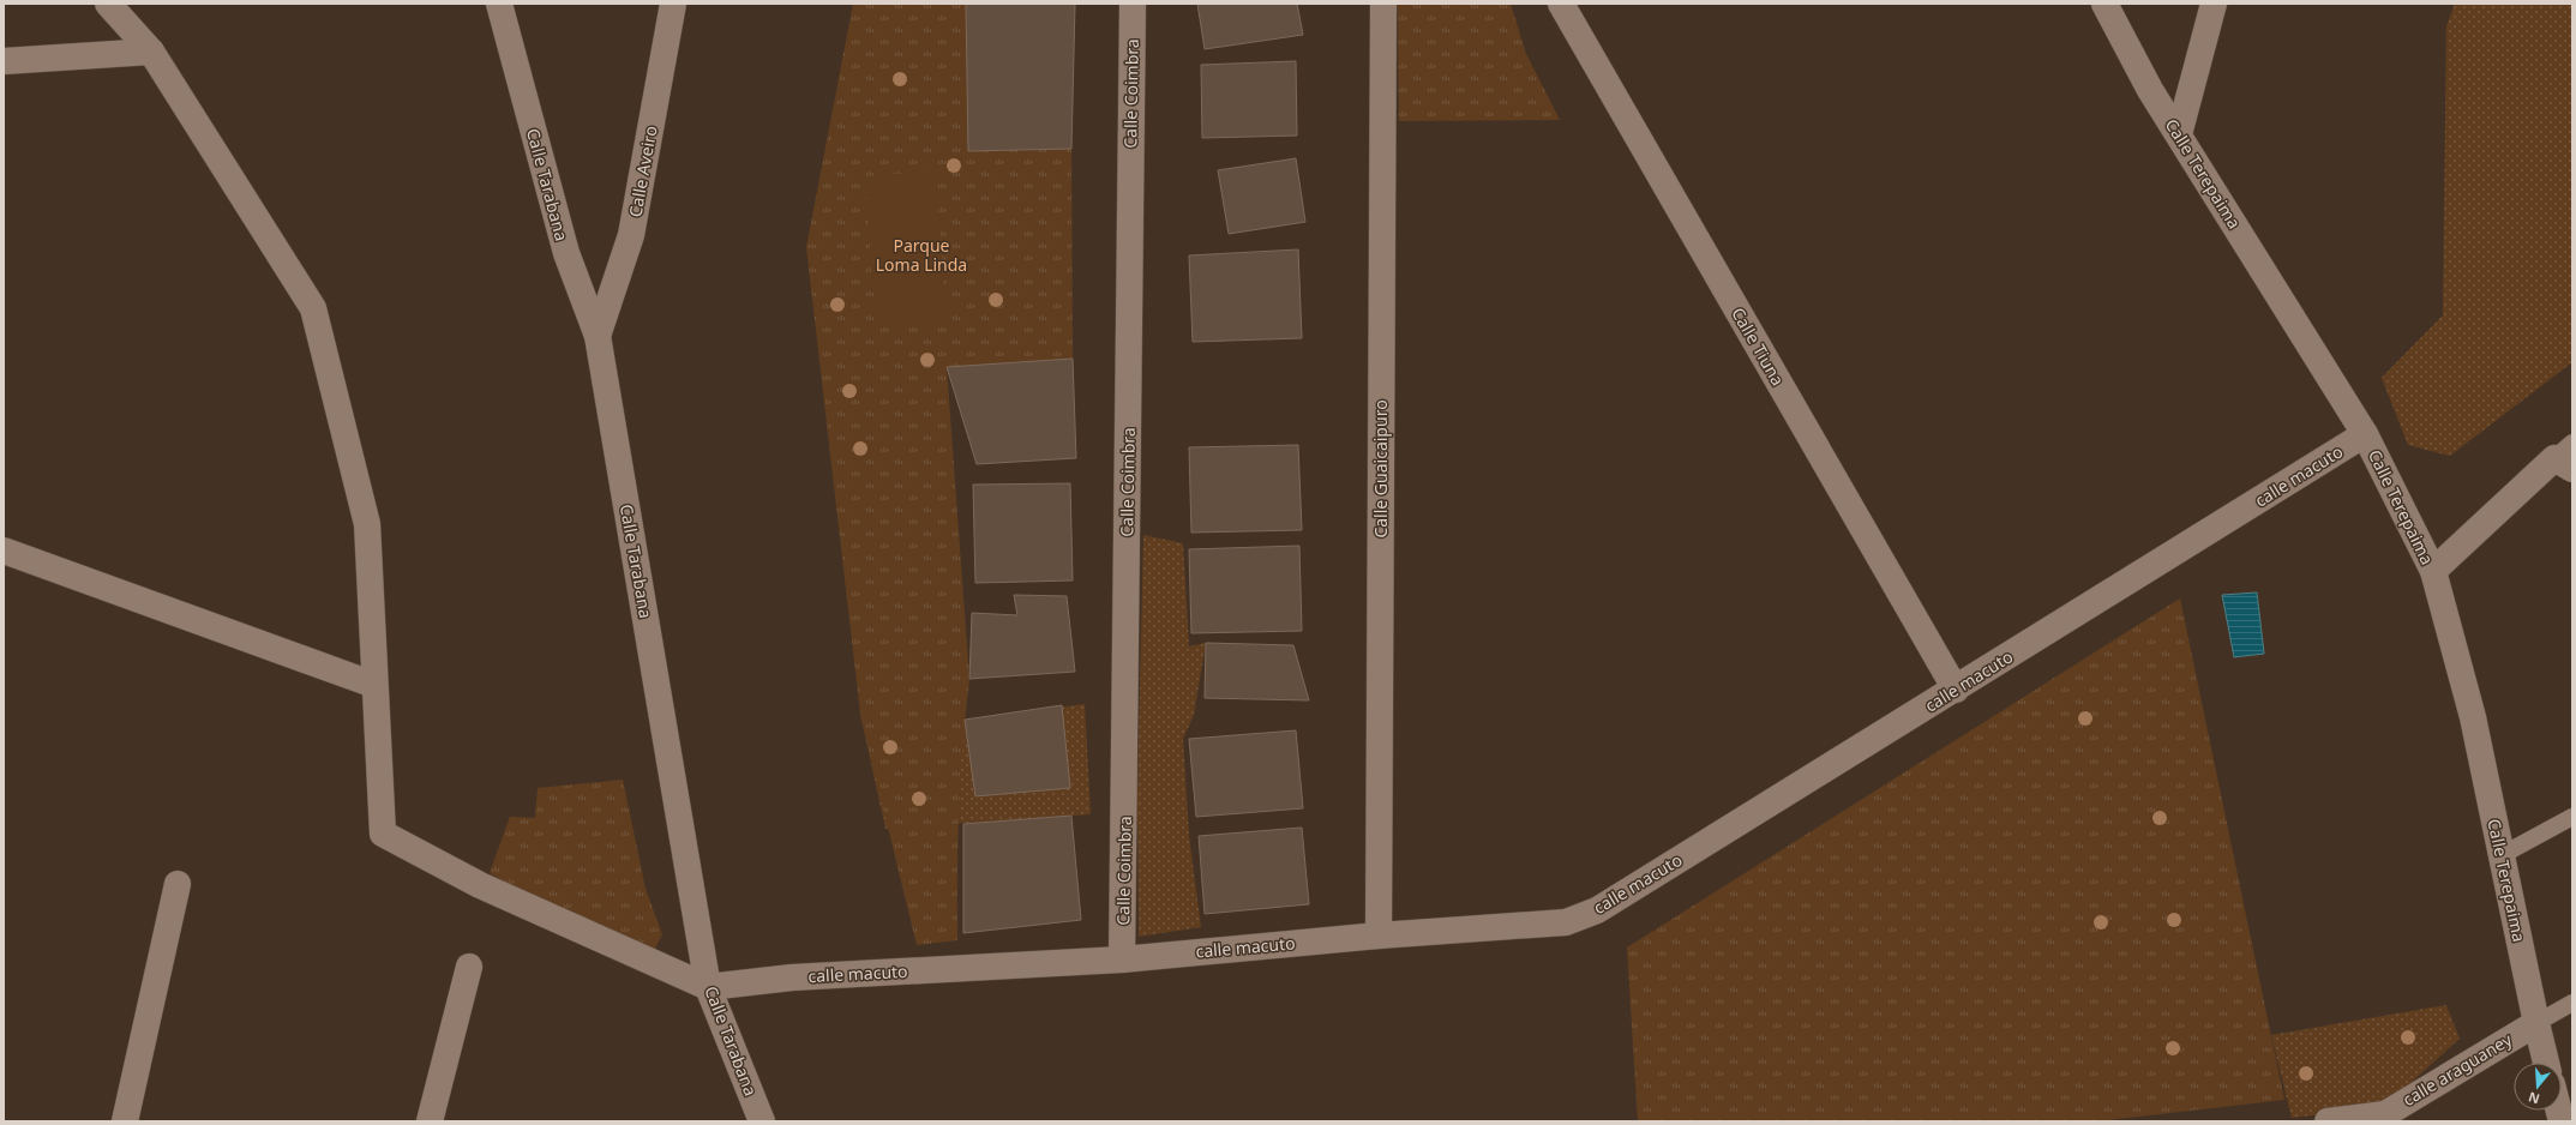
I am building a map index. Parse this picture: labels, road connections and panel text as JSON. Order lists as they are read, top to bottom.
{
  "streets": {
    "street": [
      "Calle Coimbra",
      "Calle Aveiro",
      "Calle Terepaima",
      "Calle Tarabana",
      "Calle Tiuna",
      "Calle Guaicaipuro",
      "calle macuto",
      "calle araguaney"
    ]
  },
  "crossings": [
    ["Calle Coimbra", "calle macuto"],
    ["Calle Aveiro", "Calle Tarabana"],
    ["Calle Terepaima", "calle macuto"],
    ["Calle Terepaima", "calle araguaney"],
    ["Calle Tarabana", "calle macuto"],
    ["Calle Tiuna", "calle macuto"],
    ["Calle Guaicaipuro", "calle macuto"]
  ],
  "parks": ["Parque Loma Linda"],
  "north": "bottom"
}
